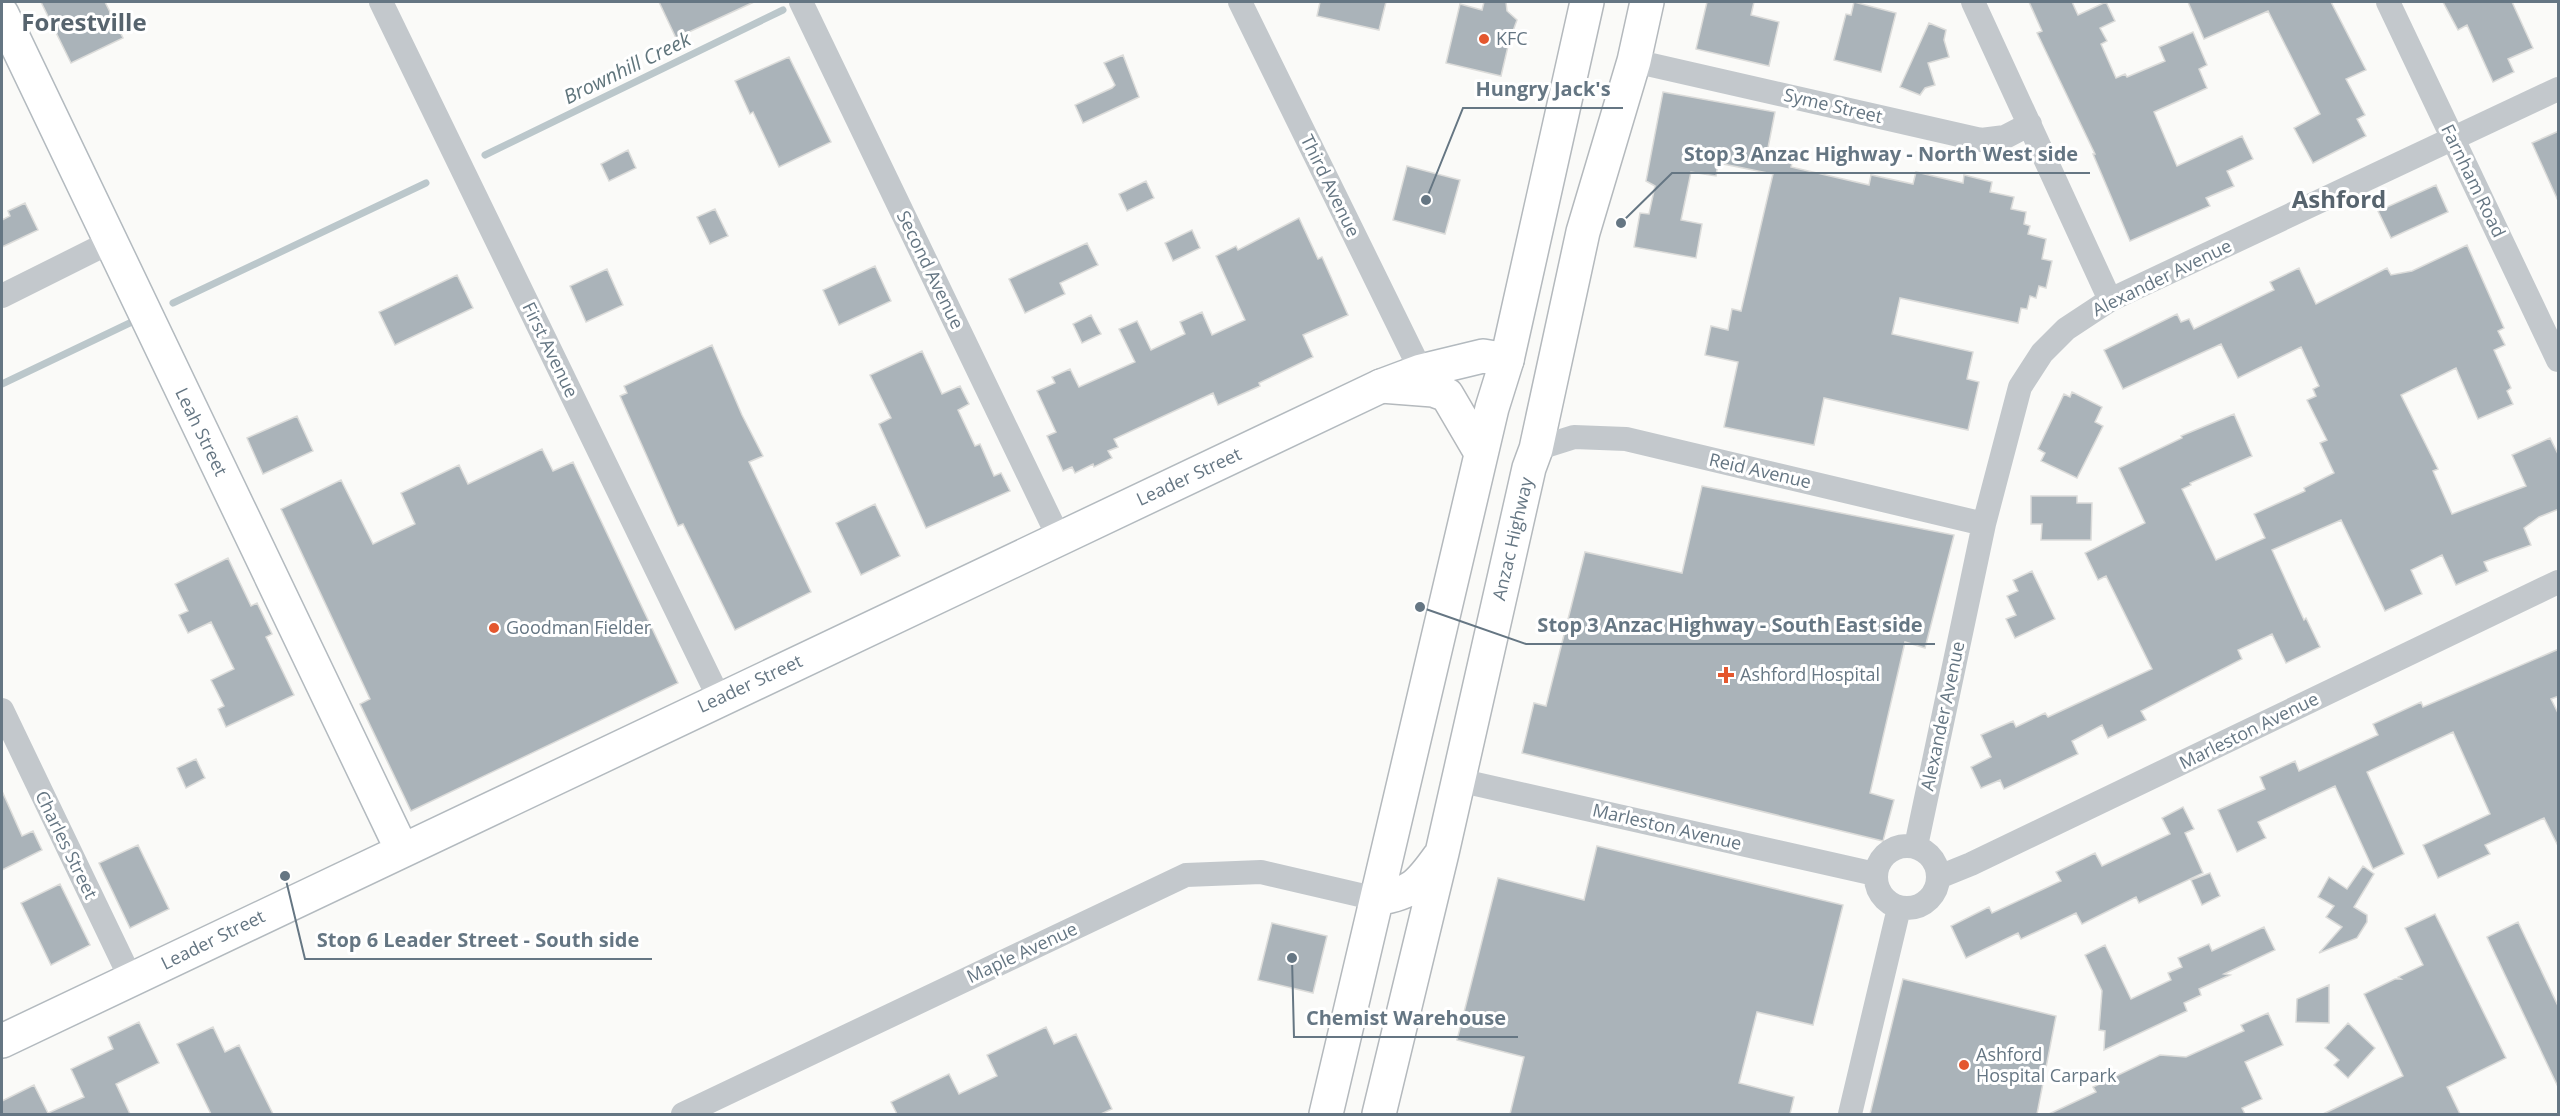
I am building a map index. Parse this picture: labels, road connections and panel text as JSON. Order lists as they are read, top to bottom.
{
  "streets": {
    "main road": ["Leah Street", "Leader Street", "Anzac Highway"],
    "street": [
      "Syme Street",
      "Farnham Road",
      "Third Avenue",
      "Second Avenue",
      "Alexander Avenue",
      "First Avenue",
      "Reid Avenue",
      "Marleston Avenue",
      "Charles Street",
      "Maple Avenue"
    ]
  },
  "crossings": [
    ["Syme Street", "Anzac Highway"],
    ["Farnham Road", "Alexander Avenue"],
    ["Third Avenue", "Leader Street"],
    ["Second Avenue", "Leader Street"],
    ["Alexander Avenue", "Reid Avenue"],
    ["Alexander Avenue", "Marleston Avenue"],
    ["First Avenue", "Leader Street"],
    ["Leah Street", "Leader Street"],
    ["Reid Avenue", "Anzac Highway"],
    ["Leader Street", "Charles Street"],
    ["Anzac Highway", "Marleston Avenue"]
  ],
  "districts": ["Forestville", "Ashford"],
  "water": ["Brownhill Creek"],
  "places": {
    "other": [
      "KFC",
      "Hungry Jack's",
      "Stop 3 Anzac Highway - North West side",
      "Stop 3 Anzac Highway - South East side",
      "Goodman Fielder",
      "Stop 6 Leader Street - South side",
      "Chemist Warehouse",
      "Ashford Hospital Carpark"
    ],
    "health": ["Ashford Hospital"]
  }
}
